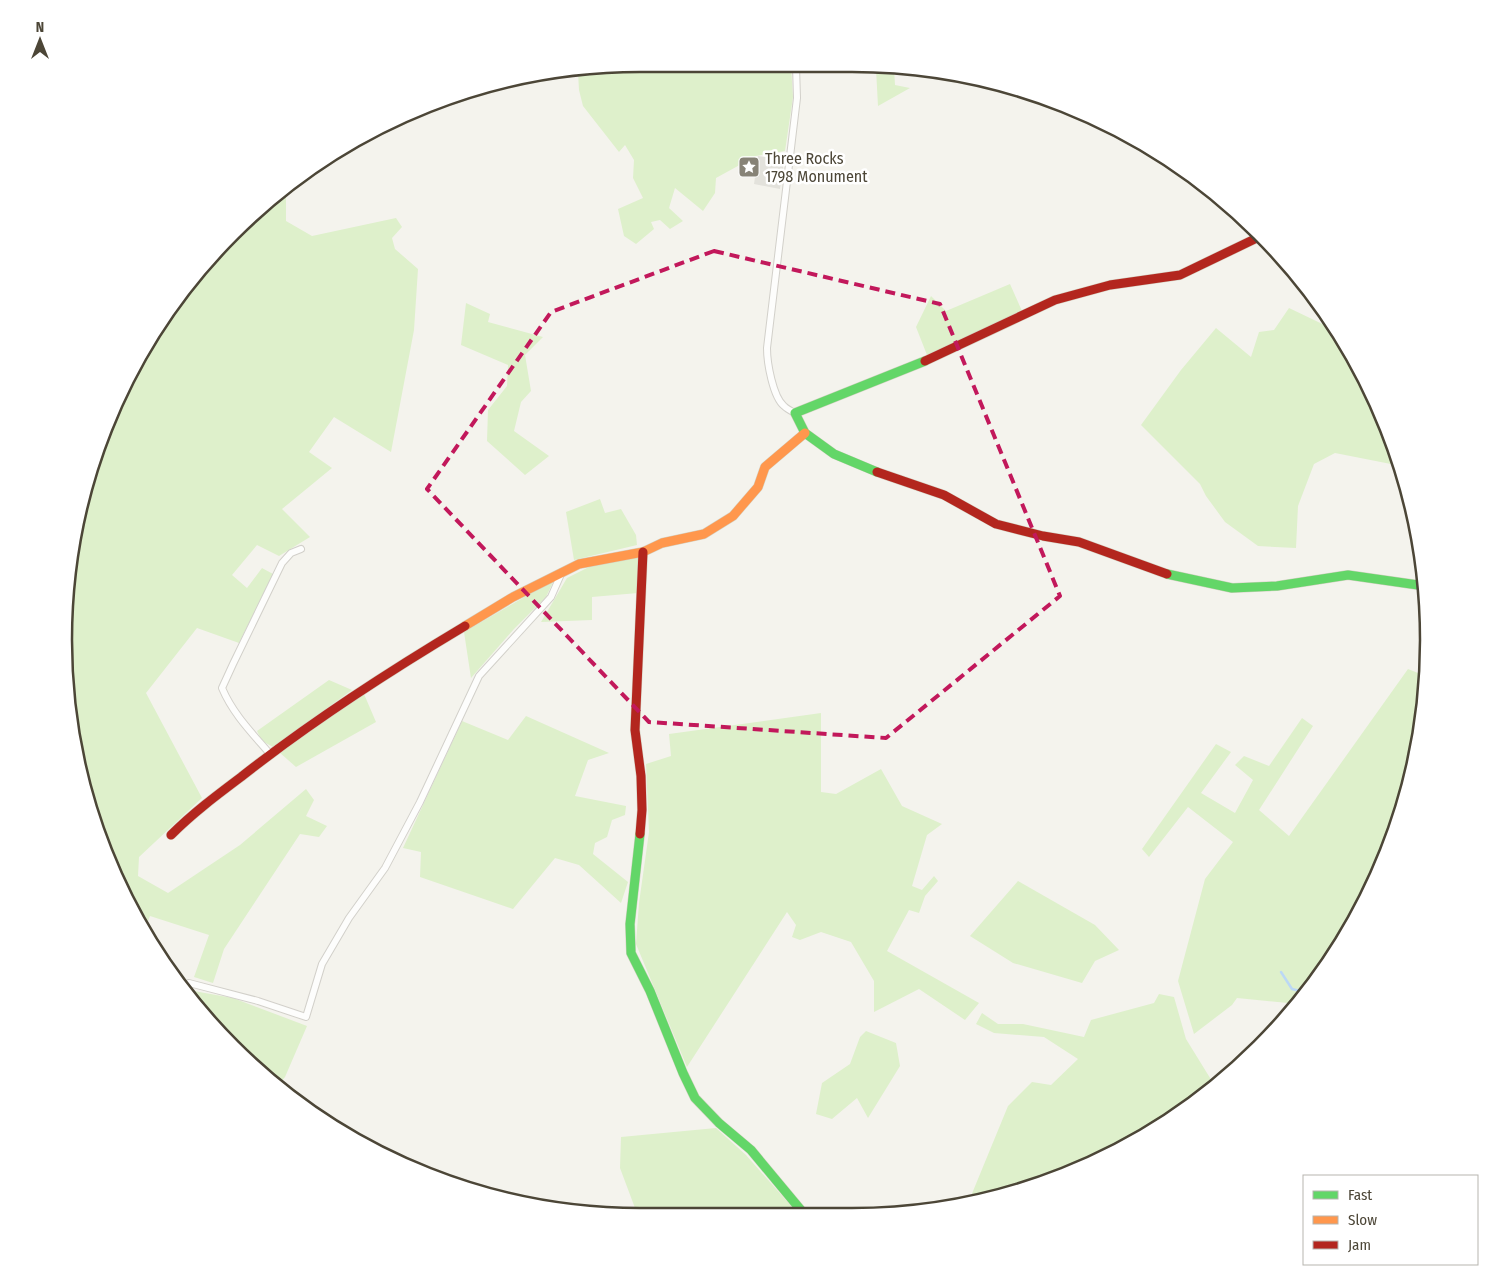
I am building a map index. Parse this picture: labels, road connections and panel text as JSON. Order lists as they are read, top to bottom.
{
  "places": {
    "place": ["Three Rocks 1798 Monument"]
  },
  "legend": ["Fast", "Slow", "Jam"],
  "north": "top"
}
